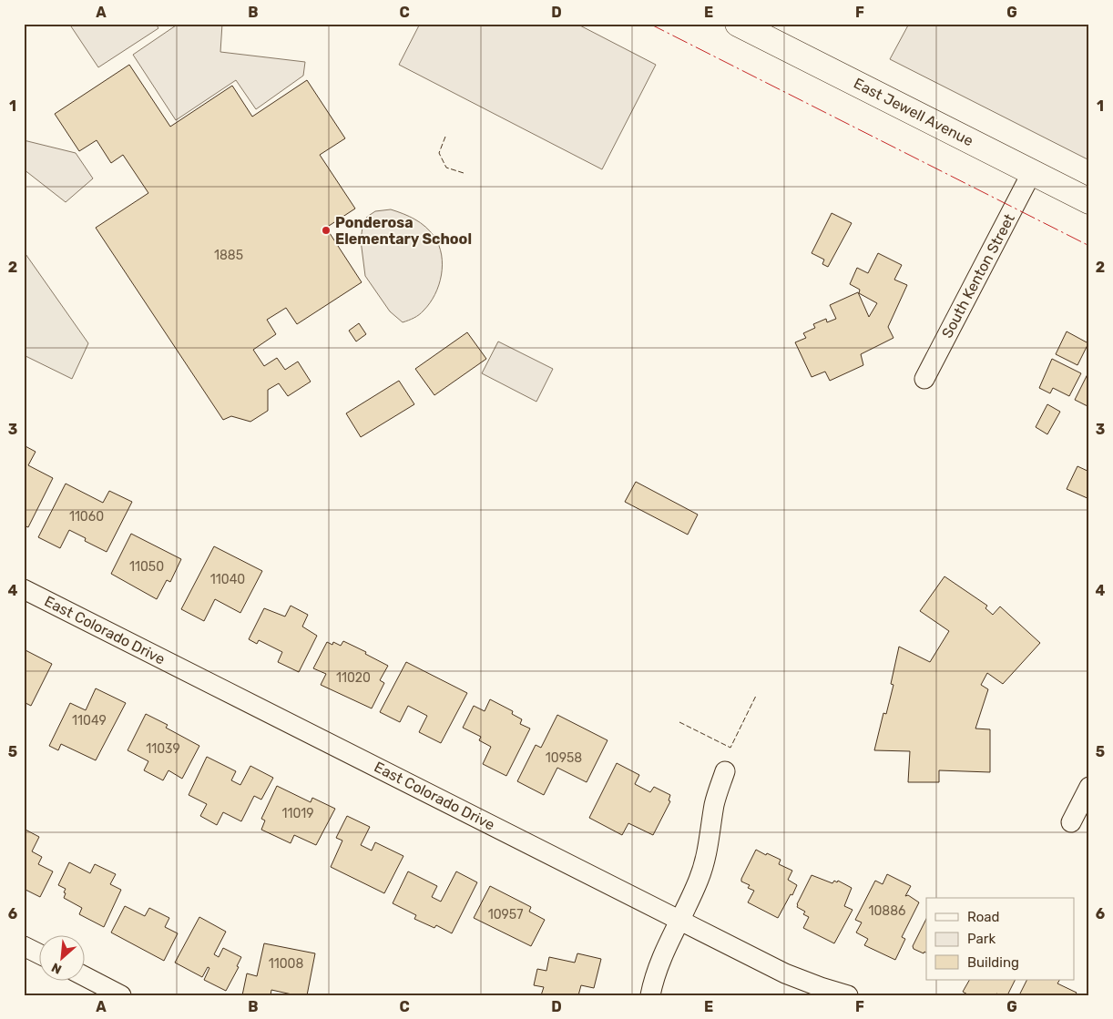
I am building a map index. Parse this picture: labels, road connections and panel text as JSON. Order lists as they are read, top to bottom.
{
  "streets": {
    "street": ["East Jewell Avenue", "South Kenton Street", "East Colorado Drive"]
  },
  "crossings": [
    ["East Jewell Avenue", "South Kenton Street"]
  ],
  "places": ["Ponderosa Elementary School"],
  "house_numbers": [
    "1885",
    "11060",
    "11050",
    "11040",
    "11020",
    "11049",
    "11039",
    "10958",
    "11019",
    "10886",
    "10957",
    "11008"
  ],
  "legend": ["Road", "Park", "Building"],
  "north": "bottom left",
  "grid": {
    "columns": [
      "A",
      "B",
      "C",
      "D",
      "E",
      "F",
      "G"
    ],
    "rows": [
      "1",
      "2",
      "3",
      "4",
      "5",
      "6"
    ]
  }
}
